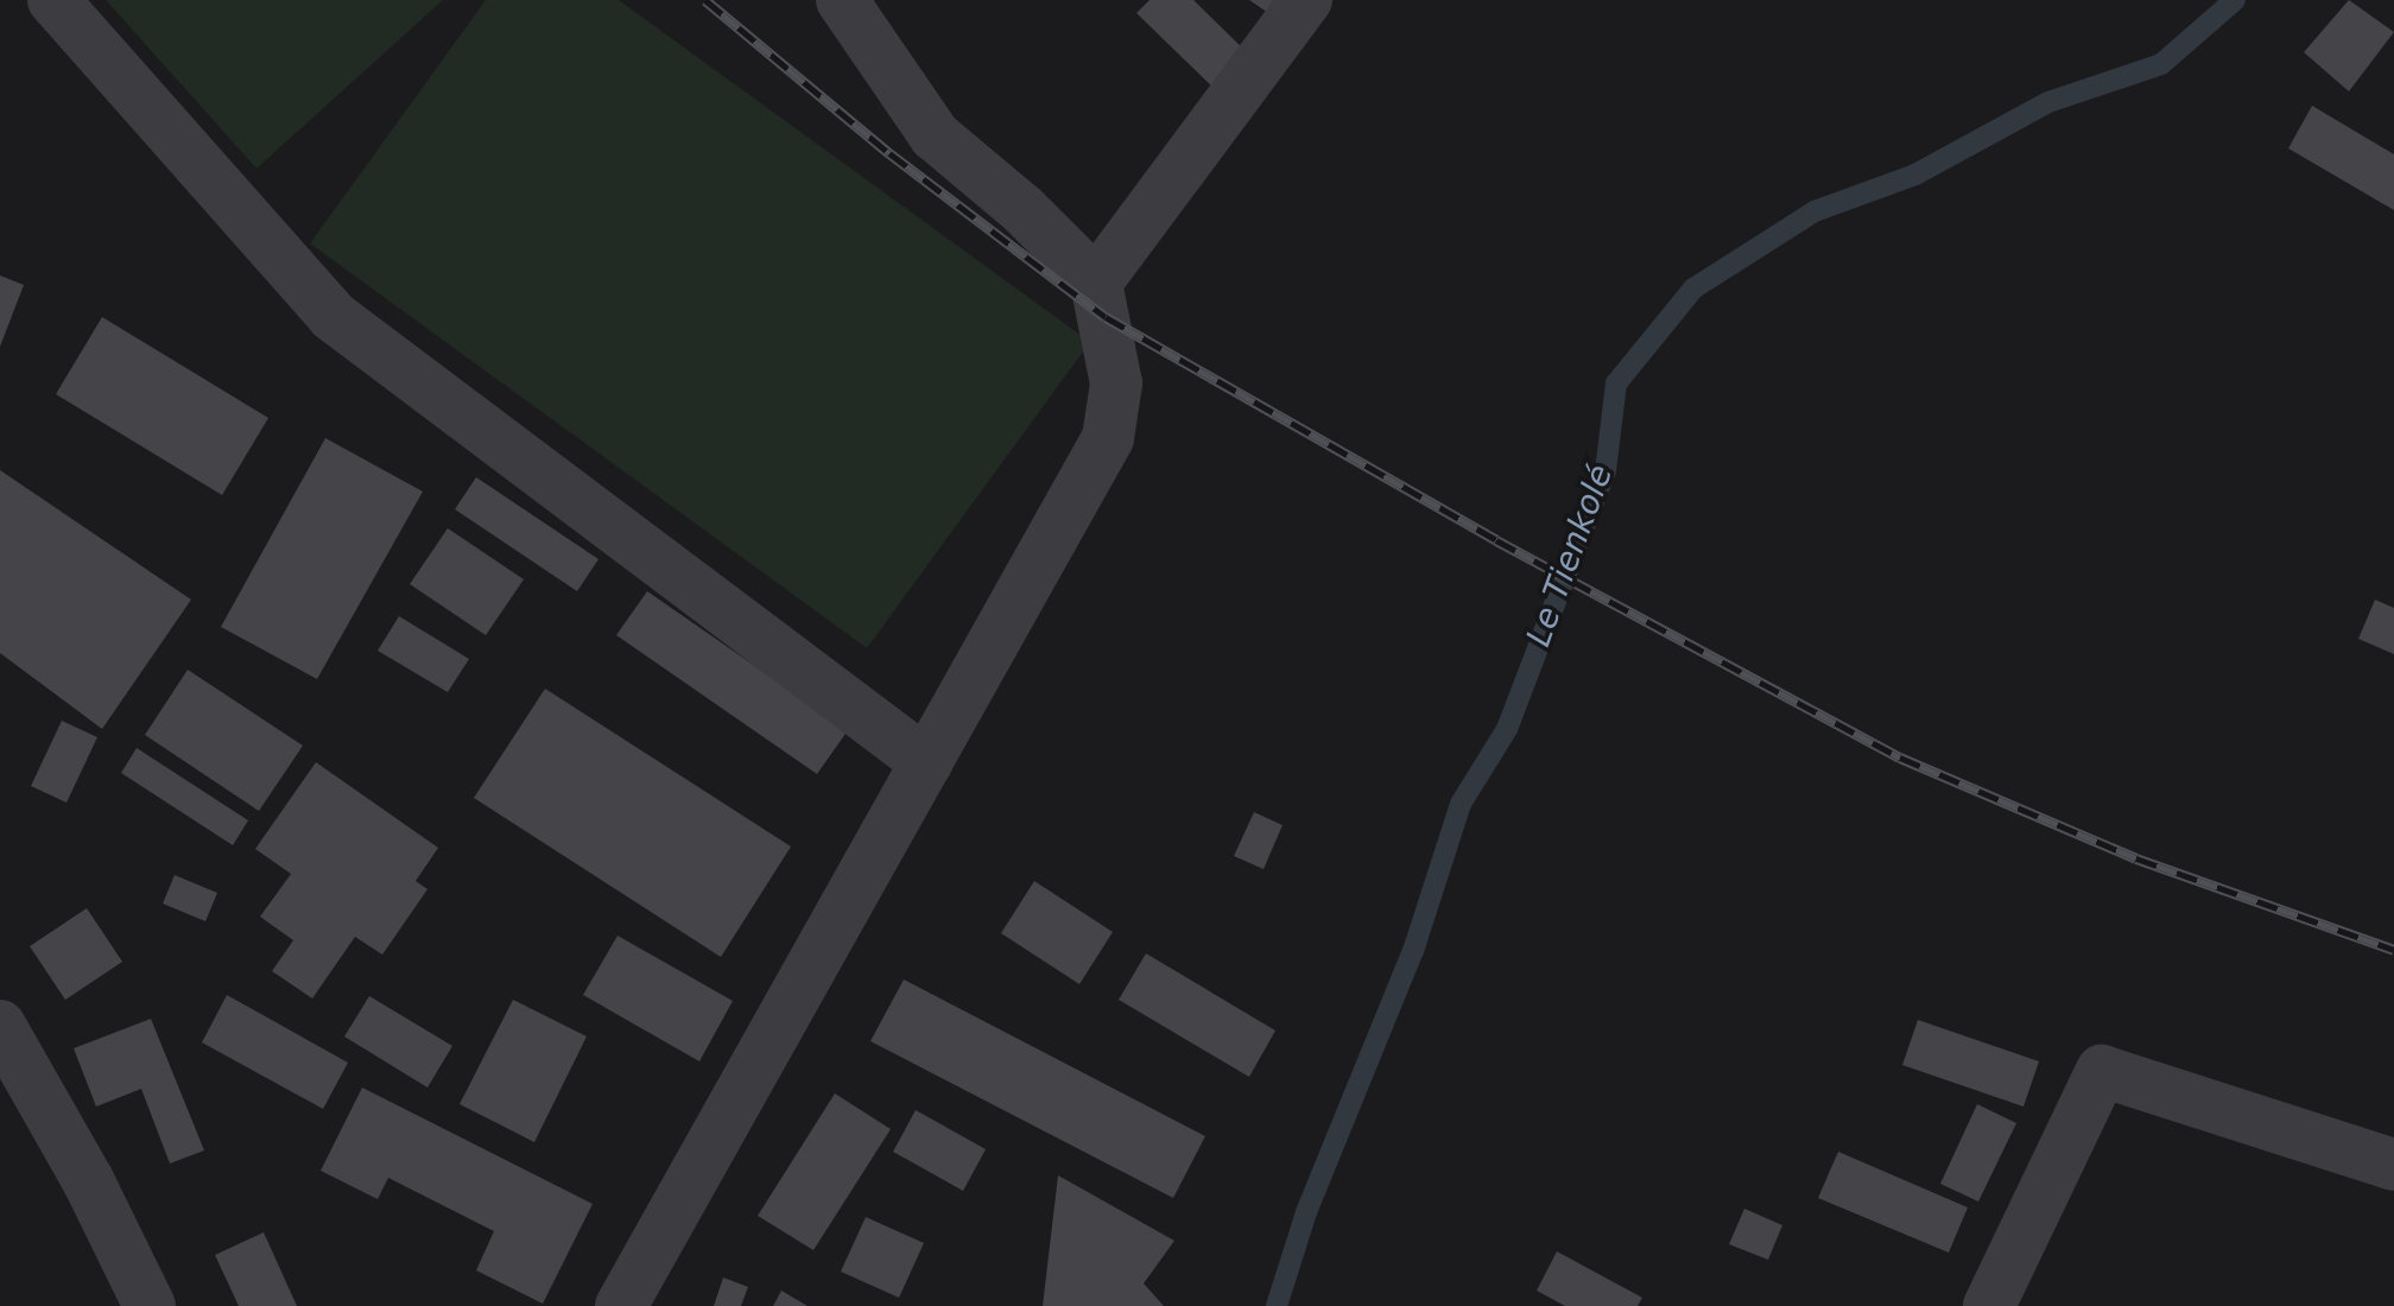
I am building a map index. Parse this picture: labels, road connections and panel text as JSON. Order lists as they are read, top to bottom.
{
  "water": ["Le Tienkolé"]
}
